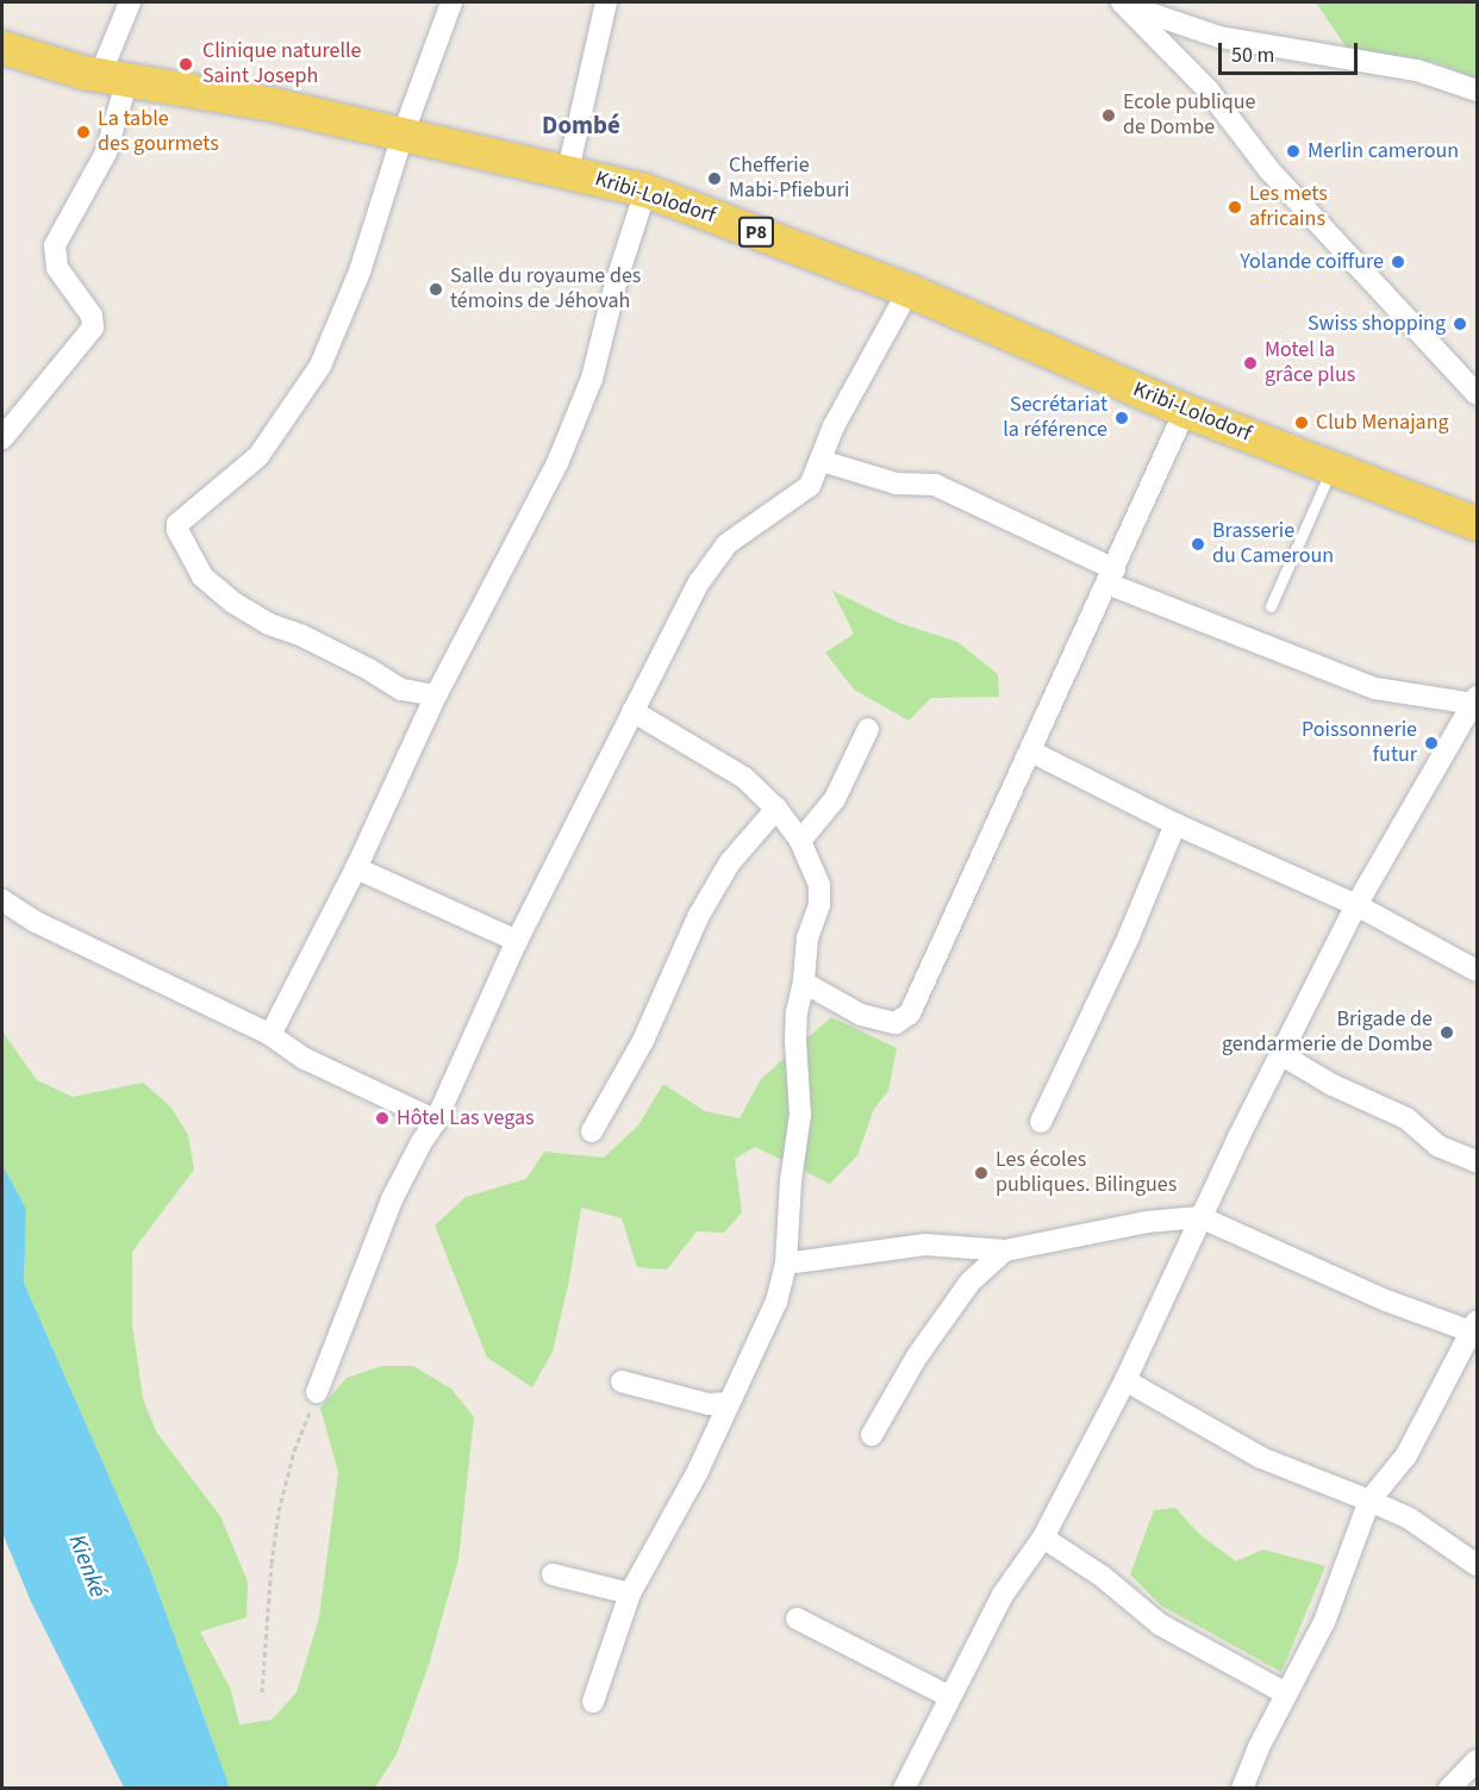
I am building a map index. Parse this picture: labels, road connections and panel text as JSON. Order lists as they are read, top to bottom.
{
  "streets": {
    "main road": ["Kribi-Lolodorf", "P8"]
  },
  "districts": ["Dombé"],
  "water": ["Kienké"],
  "places": [
    "Clinique naturelle Saint Joseph",
    "Ecole publique de Dombe",
    "La table des gourmets",
    "Merlin cameroun",
    "Chefferie Mabi-Pfieburi",
    "Les mets africains",
    "Yolande coiffure",
    "Salle du royaume des témoins de Jéhovah",
    "Swiss shopping",
    "Motel la grâce plus",
    "Secrétariat la référence",
    "Club Menajang",
    "Brasserie du Cameroun",
    "Poissonnerie futur",
    "Brigade de gendarmerie de Dombe",
    "Hôtel Las vegas",
    "Les écoles publiques. Bilingues"
  ],
  "scale_bar": "50 m"
}
